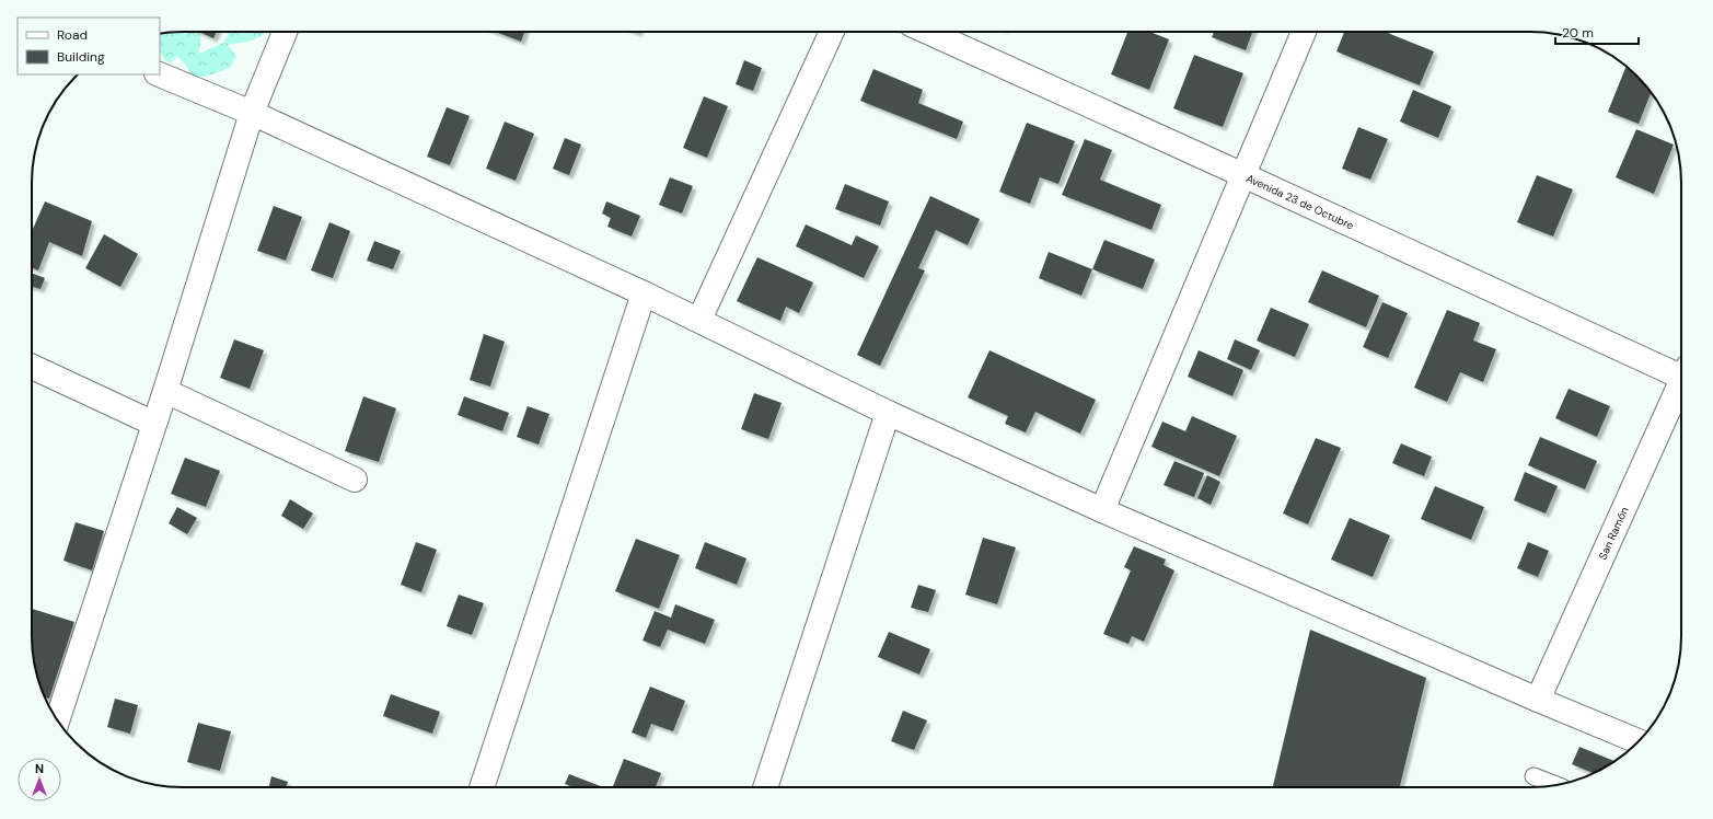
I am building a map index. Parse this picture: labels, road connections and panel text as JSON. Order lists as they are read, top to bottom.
{
  "streets": {
    "street": ["Avenida 23 de Octubre", "San Ramón"]
  },
  "legend": ["Road", "Building"],
  "scale_bar": "20 m",
  "north": "top"
}
